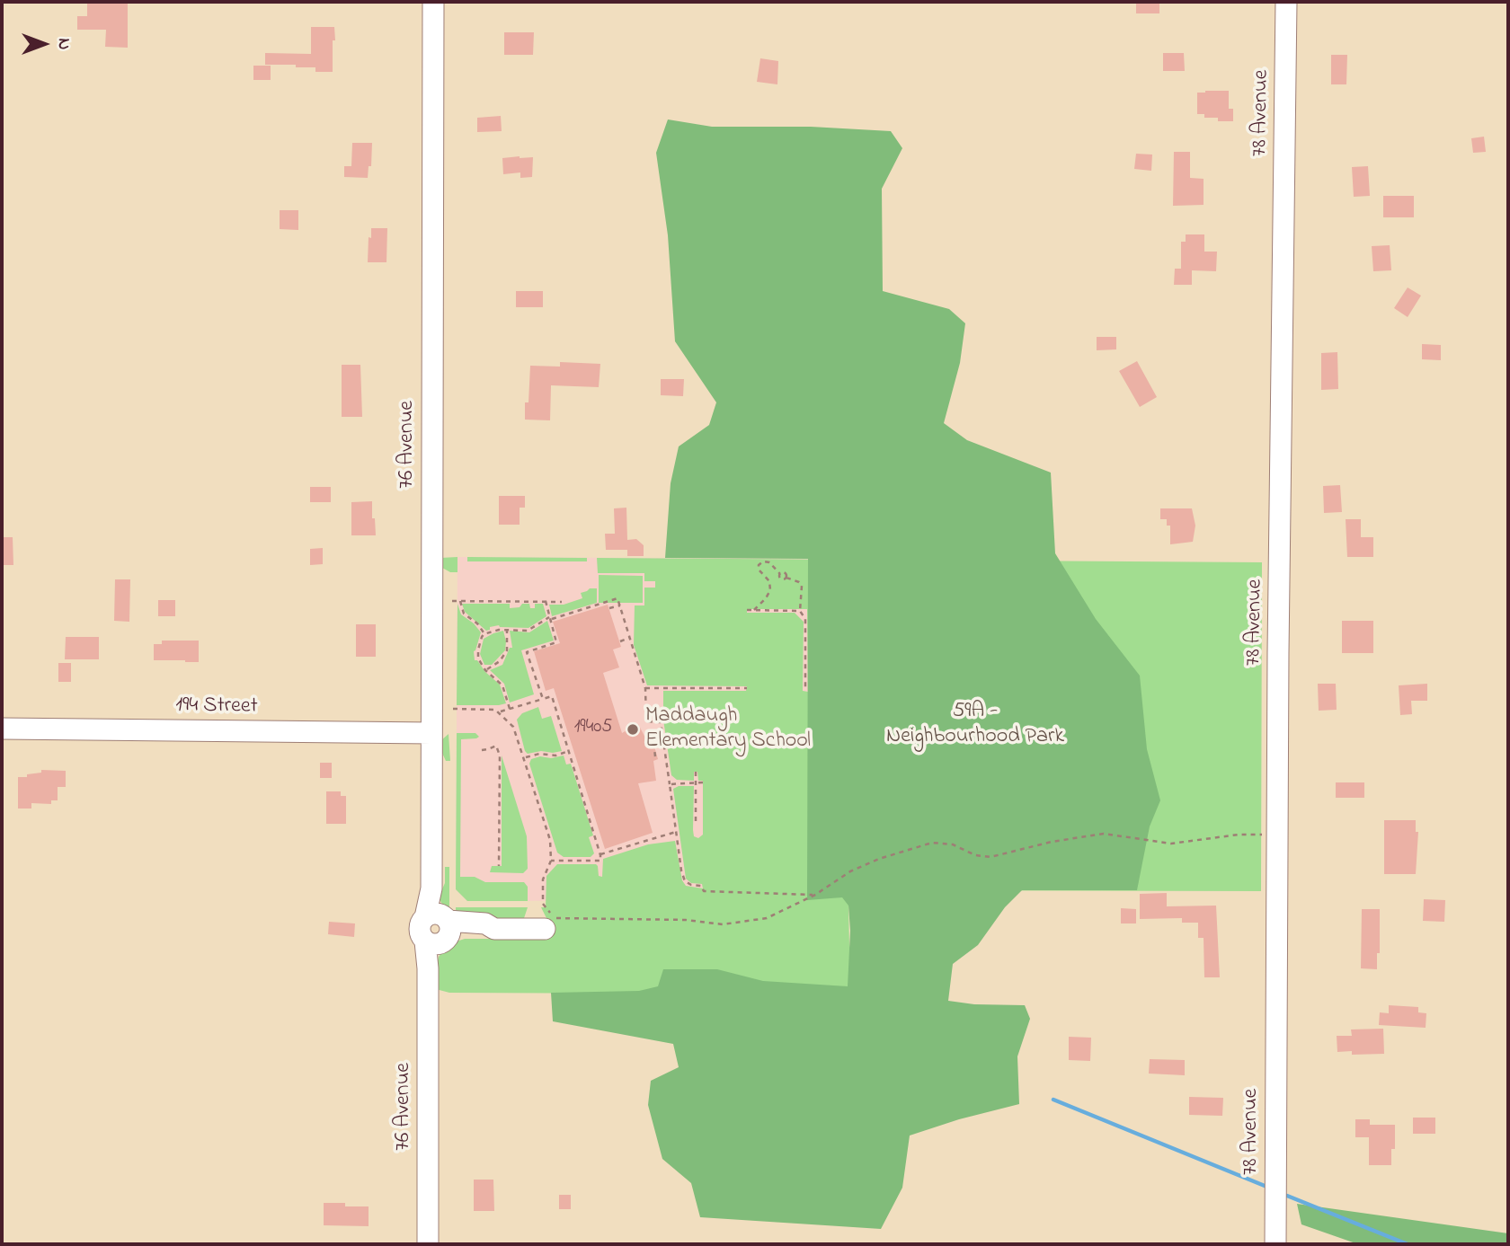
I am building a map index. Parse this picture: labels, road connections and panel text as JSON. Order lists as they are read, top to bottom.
{
  "streets": {
    "street": ["78 Avenue", "76 Avenue", "194 Street"]
  },
  "crossings": [
    ["76 Avenue", "194 Street"]
  ],
  "parks": ["59A - Neighbourhood Park"],
  "places": ["Maddaugh Elementary School"],
  "house_numbers": ["19405"],
  "north": "right"
}
